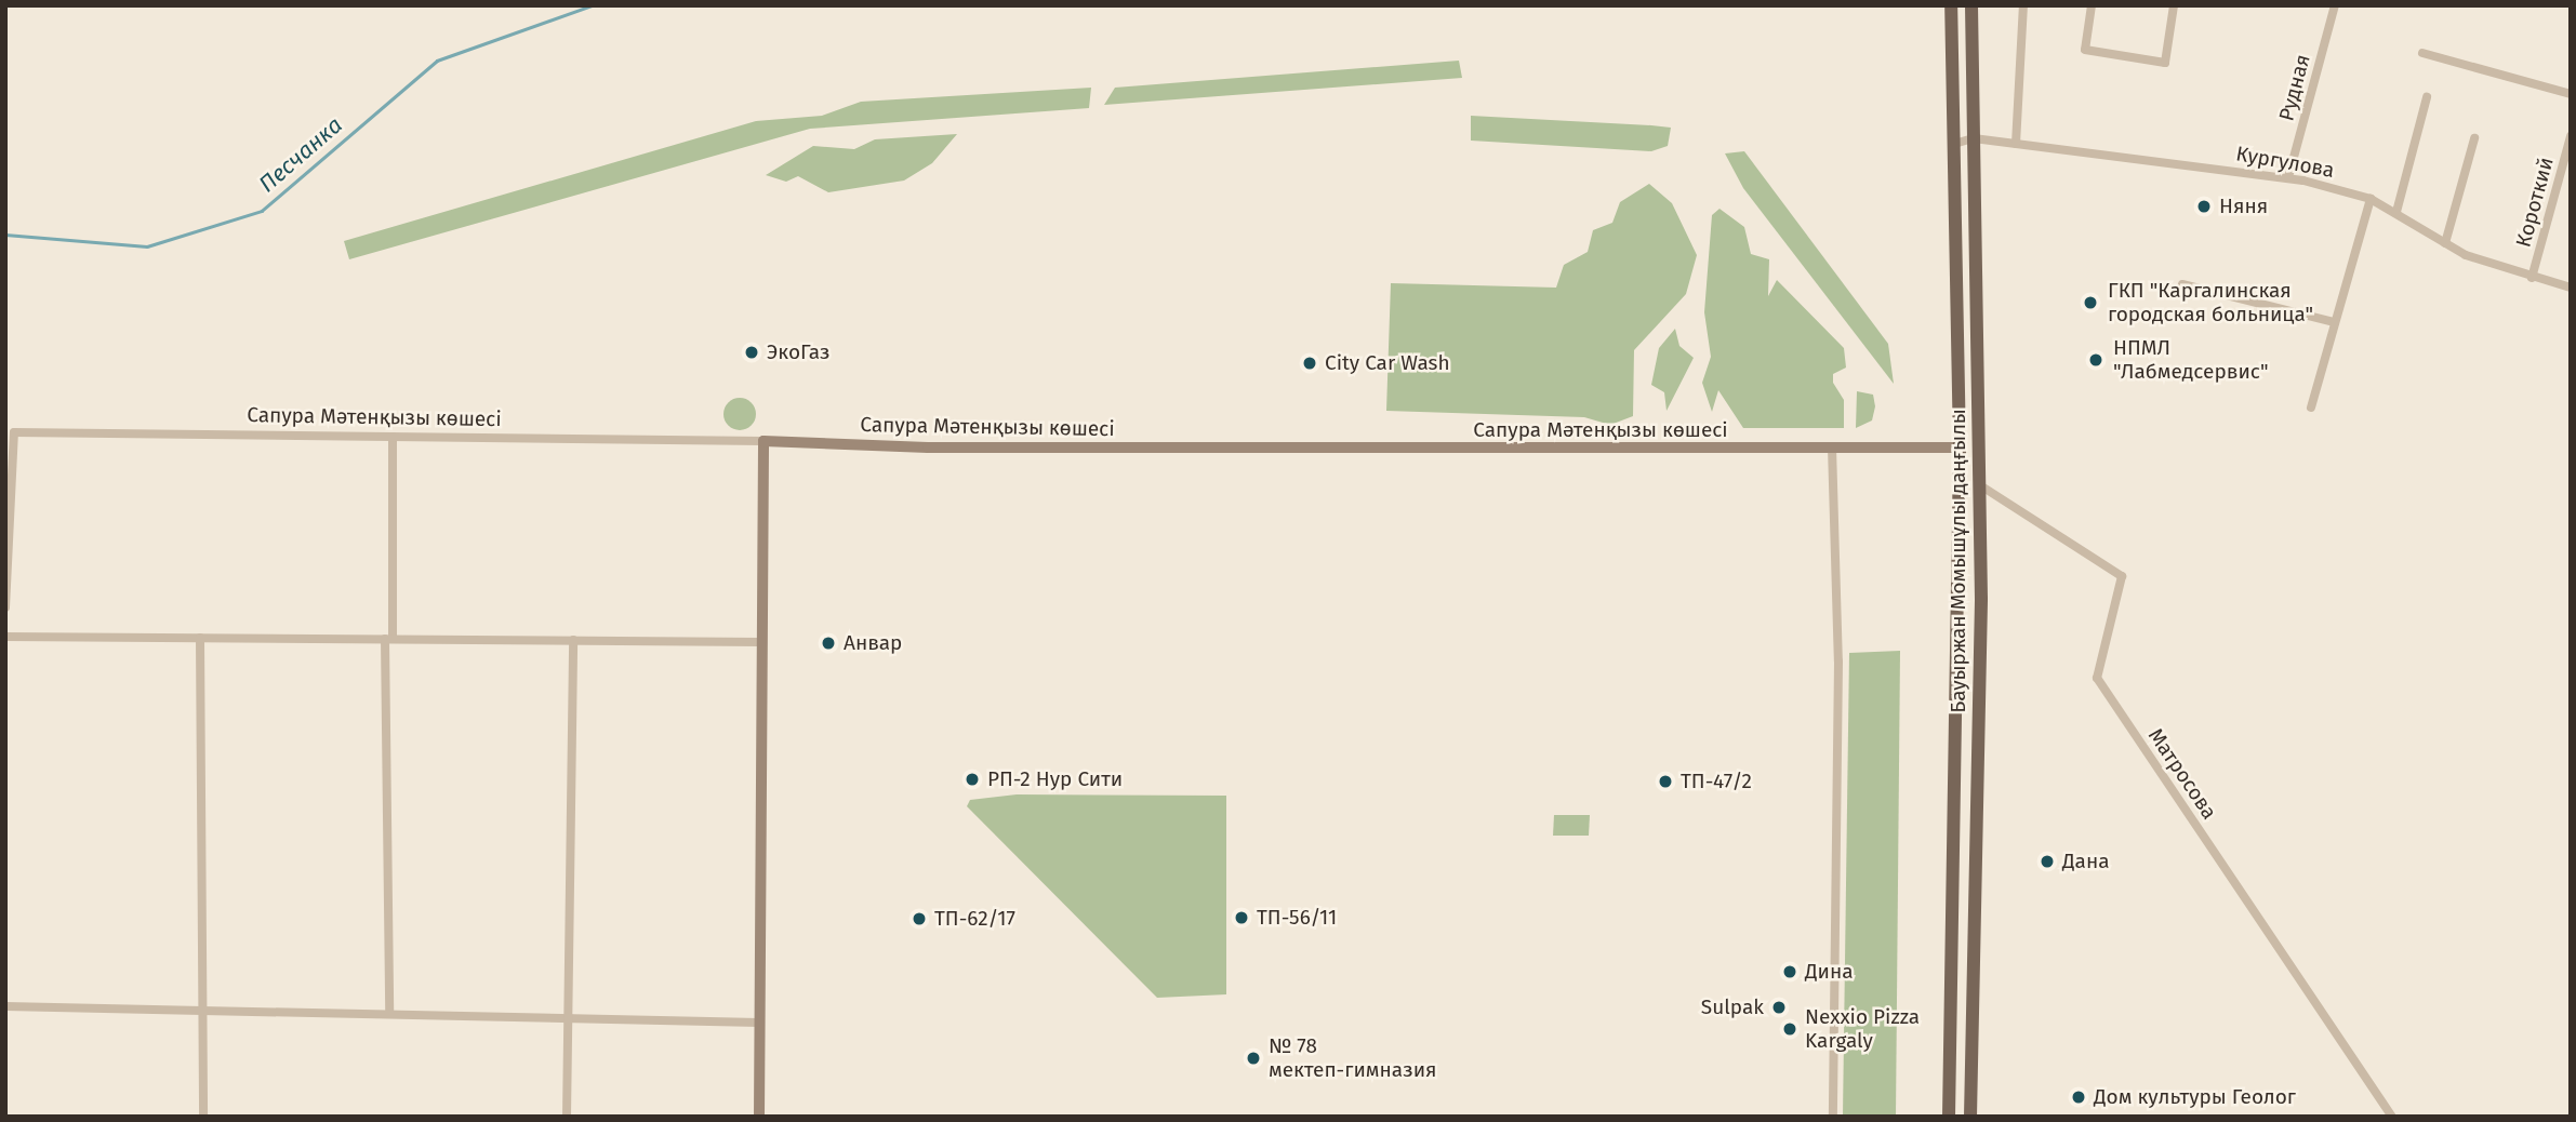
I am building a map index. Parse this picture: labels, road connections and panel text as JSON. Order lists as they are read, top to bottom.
{
  "streets": {
    "main road": ["Бауыржан Момышұлы даңғылы"],
    "street": [
      "Рудная",
      "Кургулова",
      "Короткий",
      "Сапура Мәтенқызы көшесі",
      "Матросова"
    ]
  },
  "crossings": [
    ["Рудная", "Кургулова"],
    ["Кургулова", "Короткий"],
    ["Кургулова", "Бауыржан Момышұлы даңғылы"],
    ["Сапура Мәтенқызы көшесі", "Бауыржан Момышұлы даңғылы"],
    ["Бауыржан Момышұлы даңғылы", "Матросова"]
  ],
  "water": ["Песчанка"],
  "places": [
    "Няня",
    "ГКП \"Каргалинская городская больница\"",
    "ЭкоГаз",
    "НПМЛ \"Лабмедсервис\"",
    "City Car Wash",
    "Анвар",
    "РП-2 Нур Сити",
    "ТП-47/2",
    "Дана",
    "ТП-56/11",
    "ТП-62/17",
    "Дина",
    "Sulpak",
    "Nexxio Pizza Kargaly",
    "№ 78 мектеп-гимназия",
    "Дом культуры Геолог"
  ]
}
